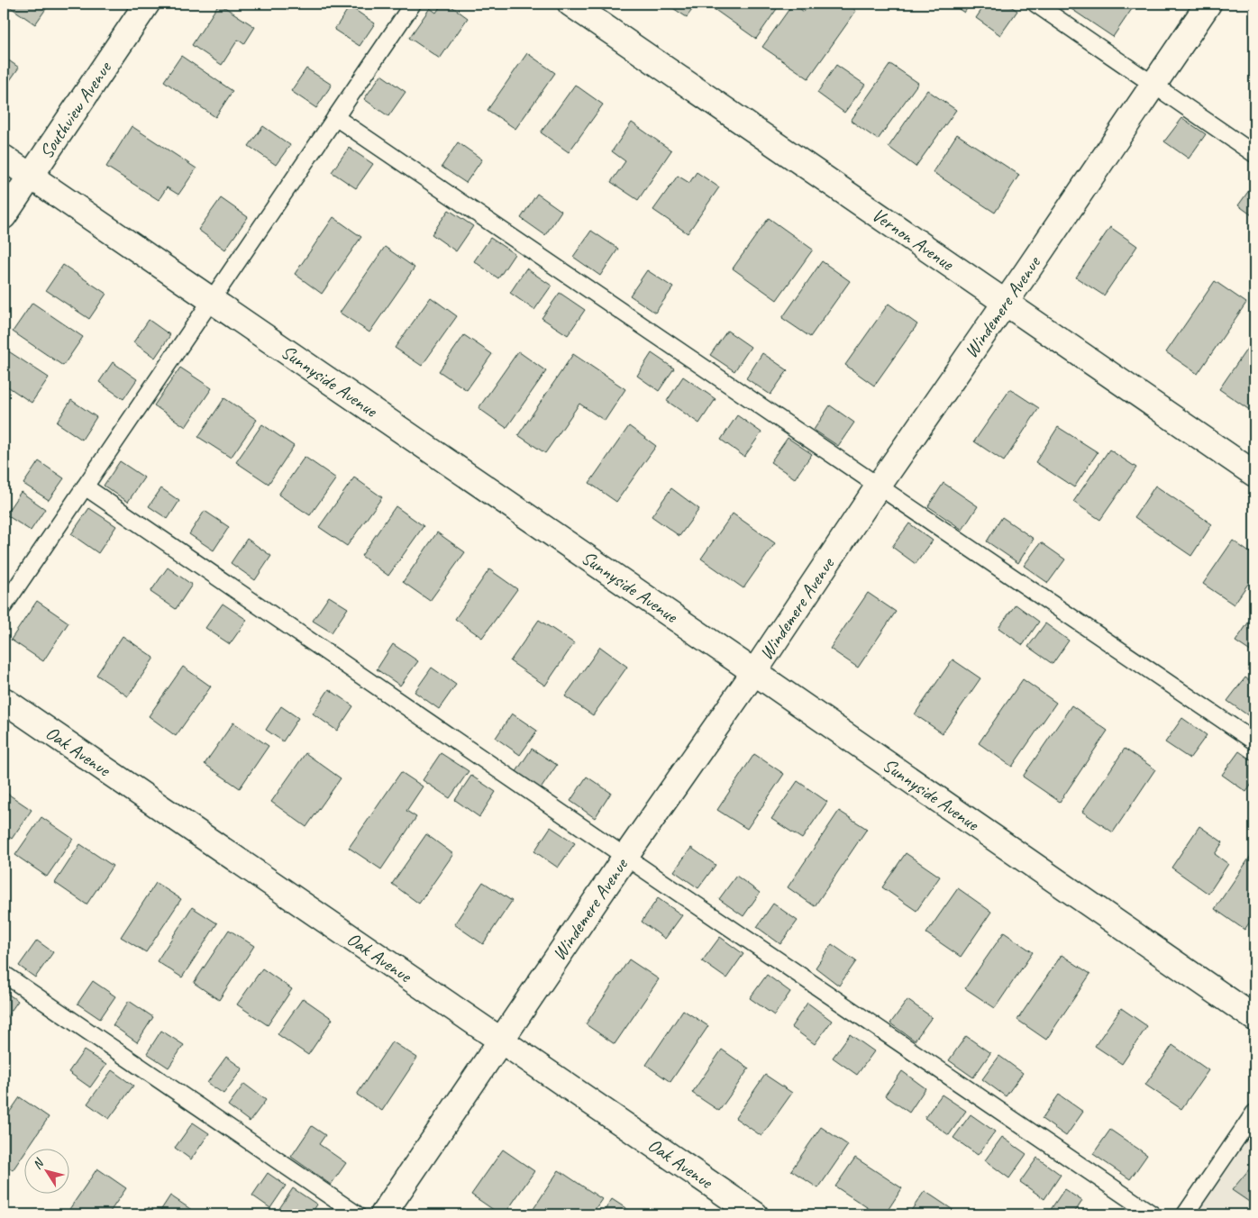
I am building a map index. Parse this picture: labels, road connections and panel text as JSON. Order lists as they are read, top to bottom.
{
  "streets": {
    "street": [
      "Southview Avenue",
      "Vernon Avenue",
      "Windemere Avenue",
      "Sunnyside Avenue",
      "Oak Avenue"
    ]
  },
  "crossings": [
    ["Southview Avenue", "Sunnyside Avenue"],
    ["Vernon Avenue", "Windemere Avenue"],
    ["Windemere Avenue", "Sunnyside Avenue"],
    ["Windemere Avenue", "Oak Avenue"]
  ],
  "north": "top left"
}
